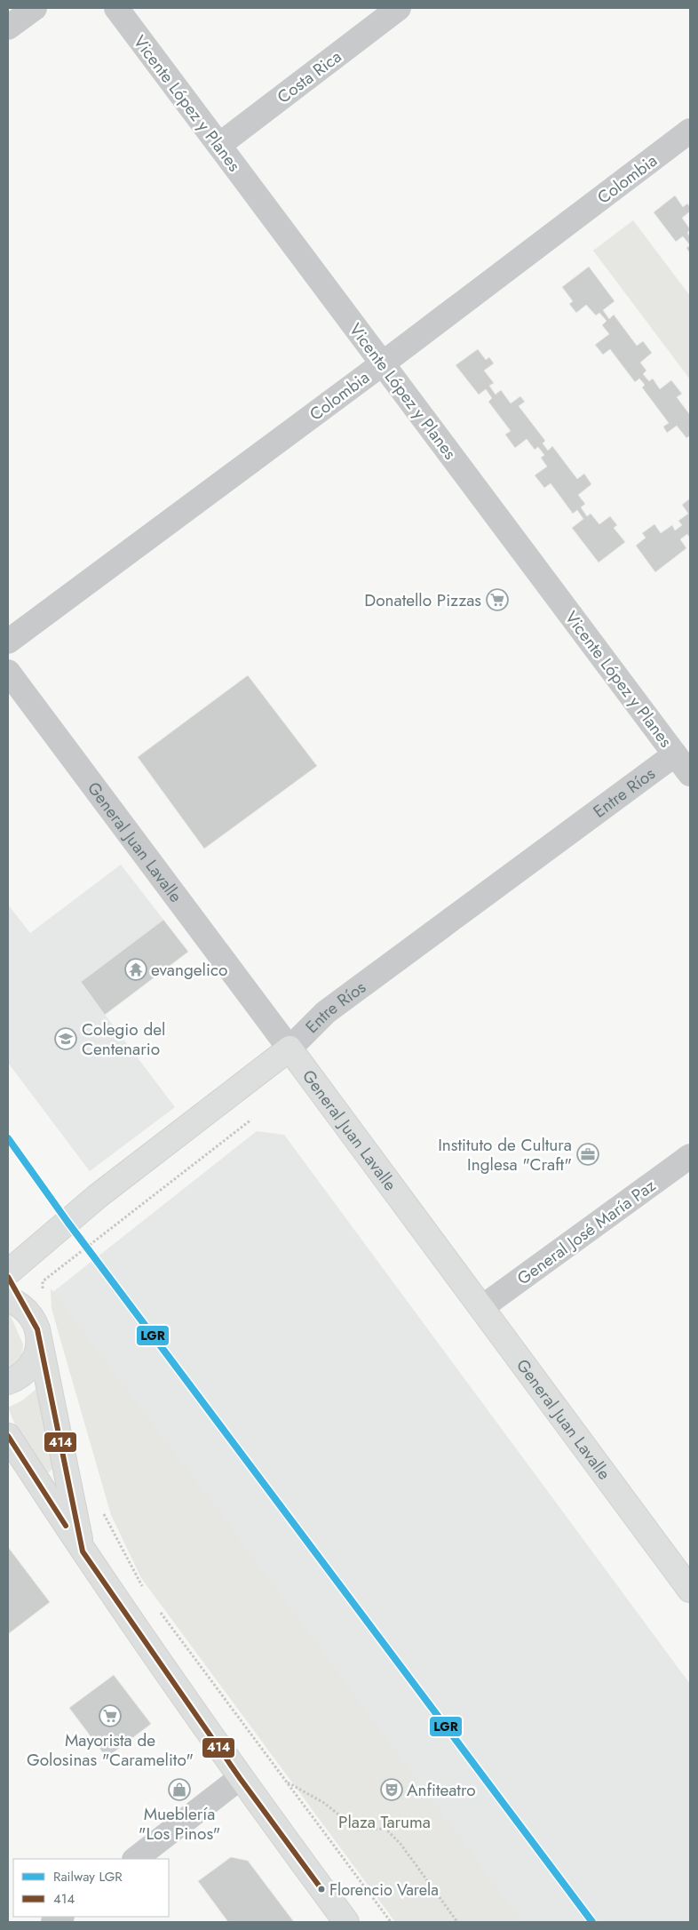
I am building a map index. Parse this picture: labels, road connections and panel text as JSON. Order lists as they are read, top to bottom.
{
  "streets": {
    "main road": ["Entre Ríos", "General Juan Lavalle"],
    "street": [
      "Costa Rica",
      "Vicente López y Planes",
      "Colombia",
      "General José María Paz"
    ]
  },
  "crossings": [
    ["Costa Rica", "Vicente López y Planes"],
    ["Vicente López y Planes", "Colombia"],
    ["Vicente López y Planes", "Entre Ríos"],
    ["Entre Ríos", "General Juan Lavalle"],
    ["General Juan Lavalle", "General José María Paz"]
  ],
  "parks": ["Plaza Taruma"],
  "places": {
    "supermarket": ["Donatello Pizzas", "Mayorista de Golosinas \"Caramelito\""],
    "temple": ["evangelico"],
    "school or university": ["Colegio del Centenario"],
    "office": ["Instituto de Cultura Inglesa \"Craft\""],
    "shop": ["Mueblería \"Los Pinos\""],
    "theatre": ["Anfiteatro"],
    "other": ["Florencio Varela"]
  },
  "lines": ["rail line LGR", "transit line 414"],
  "legend": ["Railway LGR", "414"]
}
